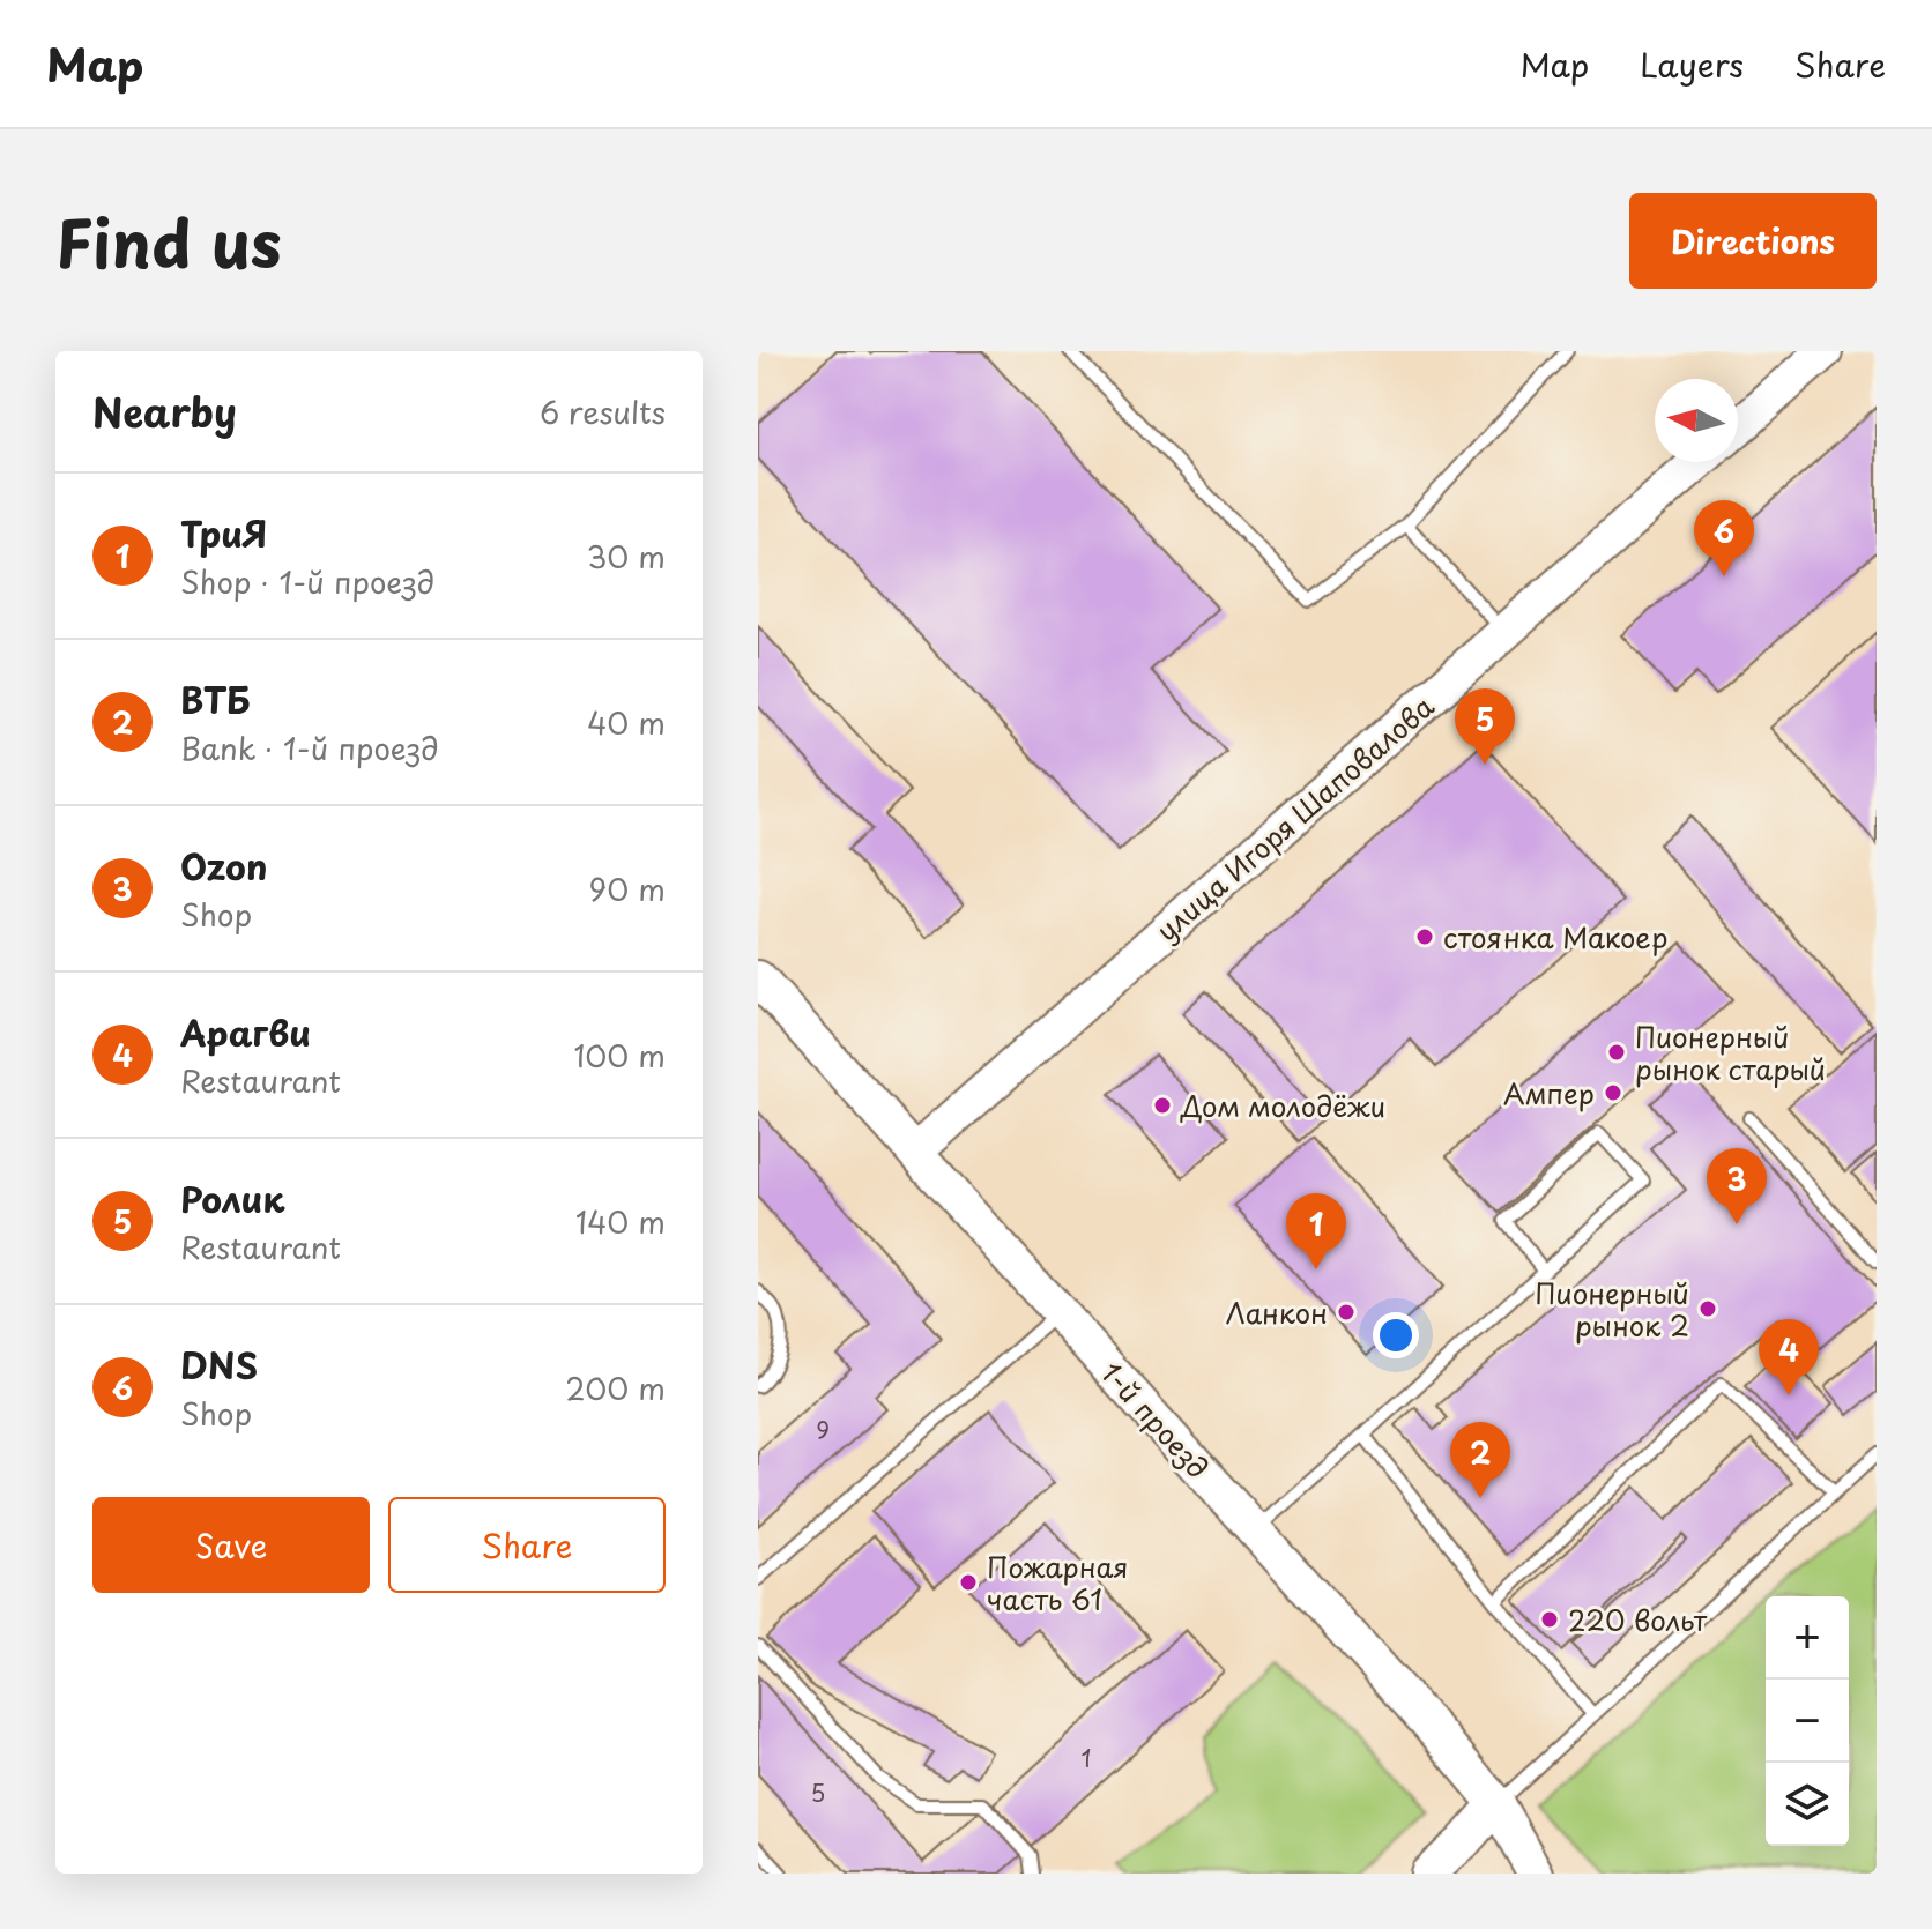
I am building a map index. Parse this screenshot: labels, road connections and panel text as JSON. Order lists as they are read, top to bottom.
{
  "streets": {
    "street": ["улица Игоря Шаповалова", "1-й проезд"]
  },
  "crossings": [
    ["улица Игоря Шаповалова", "1-й проезд"]
  ],
  "places": [
    "стоянка Макоер",
    "Пионерный рынок старый",
    "Ампер",
    "Дом молодёжи",
    "Пионерный рынок 2",
    "Ланкон",
    "Пожарная часть 61",
    "220 вольт"
  ],
  "house_numbers": ["9", "1", "5"],
  "north": "left",
  "page": {
    "header": "Map",
    "nav": ["Map", "Layers", "Share"],
    "title": "Find us",
    "buttons": [
      "Directions",
      ["Save", "Share"]
    ],
    "heading": ["Nearby", "6 results"],
    "list": [
      {
        "mark": "1",
        "name": "ТриЯ",
        "note": "Shop · 1-й проезд",
        "value": "30 m"
      },
      {
        "mark": "2",
        "name": "ВТБ",
        "note": "Bank · 1-й проезд",
        "value": "40 m"
      },
      {
        "mark": "3",
        "name": "Ozon",
        "note": "Shop",
        "value": "90 m"
      },
      {
        "mark": "4",
        "name": "Арагви",
        "note": "Restaurant",
        "value": "100 m"
      },
      {
        "mark": "5",
        "name": "Ролик",
        "note": "Restaurant",
        "value": "140 m"
      },
      {
        "mark": "6",
        "name": "DNS",
        "note": "Shop",
        "value": "200 m"
      }
    ],
    "pins": [
      "6",
      "5",
      "3",
      "1",
      "4",
      "2"
    ],
    "map_buttons": ["+", "−"]
  }
}
